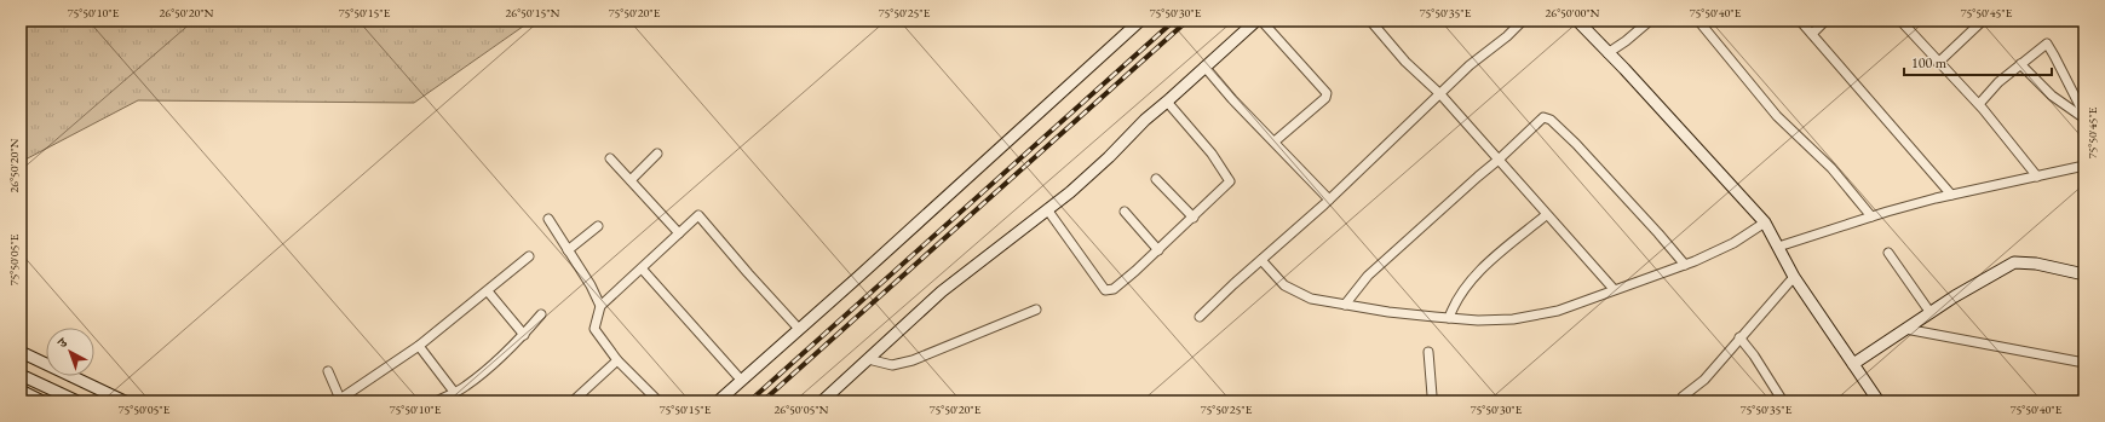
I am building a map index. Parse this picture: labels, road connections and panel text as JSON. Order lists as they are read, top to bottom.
{
  "scale_bar": "100 m",
  "north": "top left",
  "coordinates": [
    "75°50'10\"E",
    "26°50'20\"N",
    "75°50'15\"E",
    "26°50'15\"N",
    "75°50'20\"E",
    "75°50'25\"E",
    "75°50'30\"E",
    "75°50'35\"E",
    "26°50'00\"N",
    "75°50'40\"E",
    "75°50'45\"E",
    "75°50'05\"E",
    "26°50'05\"N"
  ]
}
